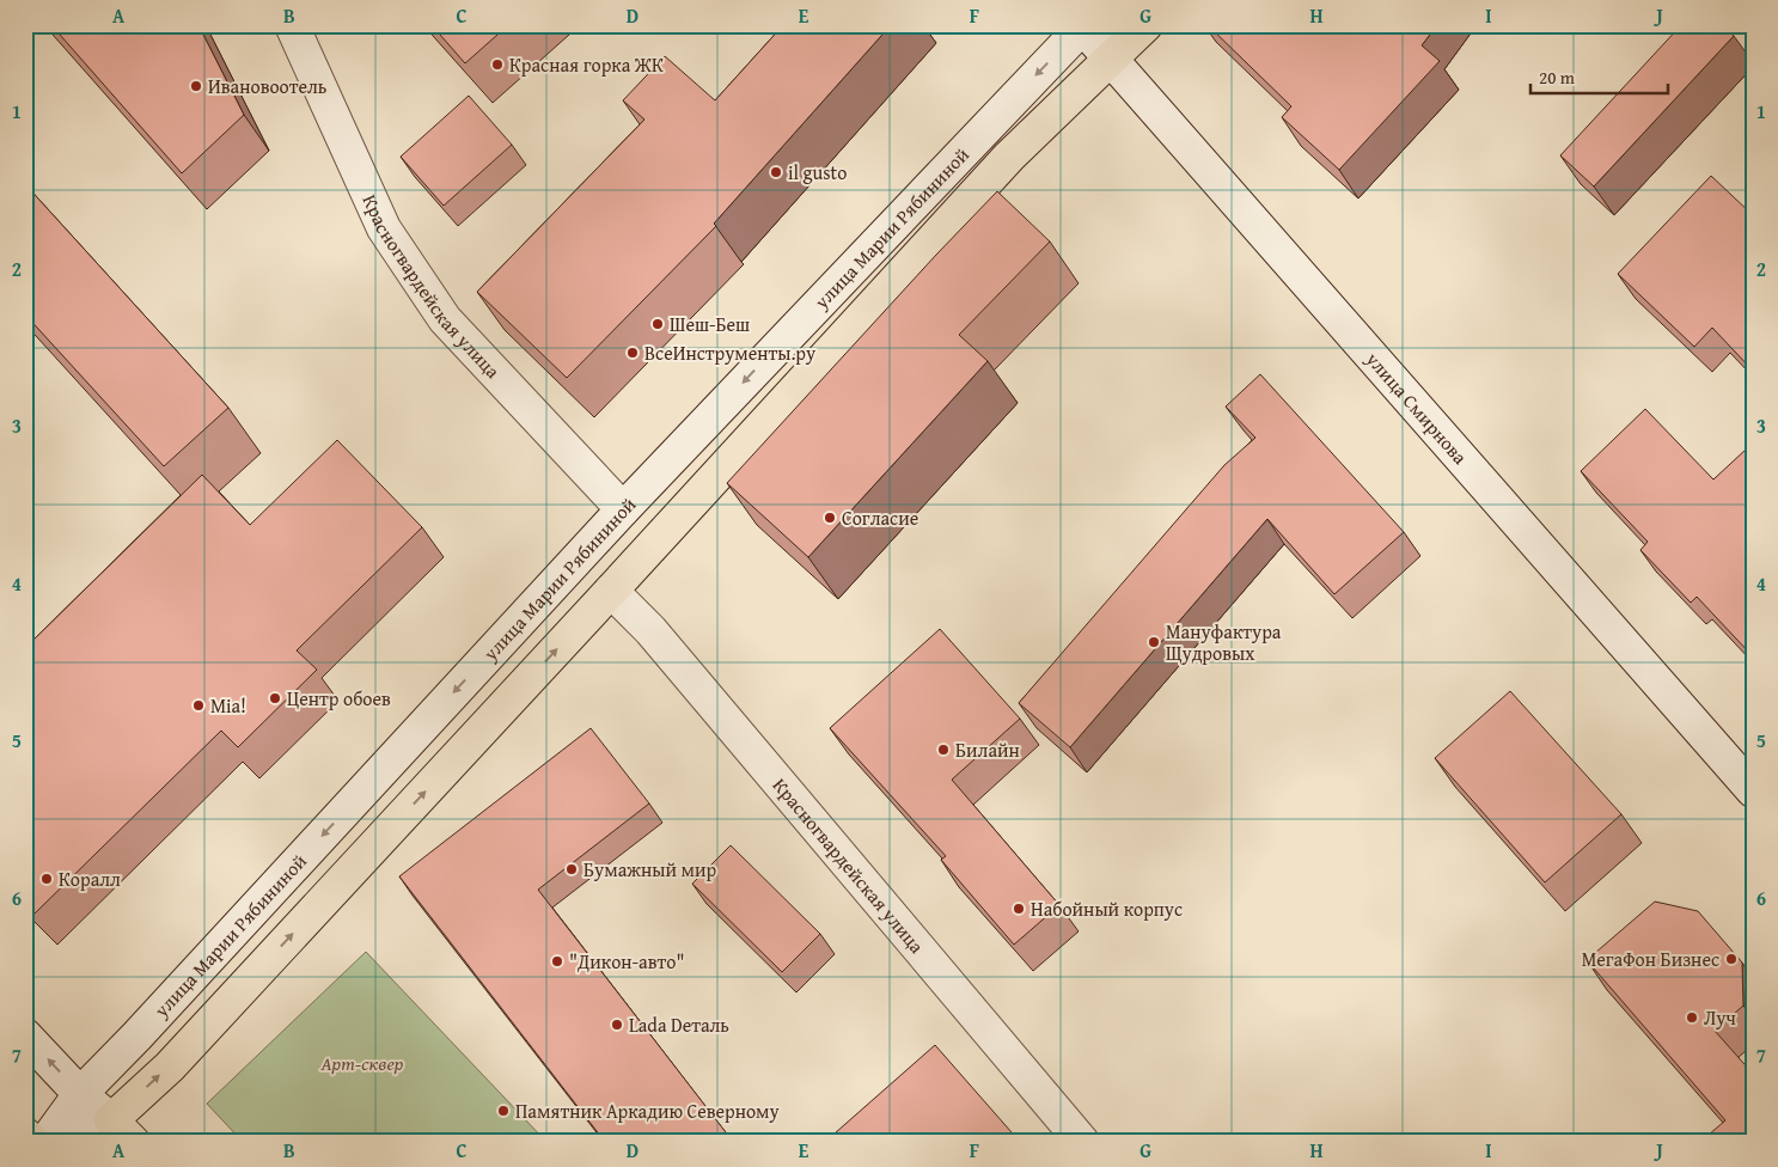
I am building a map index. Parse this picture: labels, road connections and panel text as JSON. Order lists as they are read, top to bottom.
{
  "streets": {
    "highway": ["улица Марии Рябининой"],
    "main road": ["Красногвардейская улица", "улица Смирнова"]
  },
  "crossings": [
    ["улица Марии Рябининой", "Красногвардейская улица"],
    ["улица Марии Рябининой", "улица Смирнова"]
  ],
  "parks": ["Арт-сквер"],
  "places": [
    "Красная горка ЖК",
    "Ивановоотель",
    "il gusto",
    "Шеш-Беш",
    "ВсеИнструменты.ру",
    "Согласие",
    "Мануфактура Щудровых",
    "Центр обоев",
    "Mia!",
    "Билайн",
    "Бумажный мир",
    "Коралл",
    "Набойный корпус",
    "МегаФон Бизнес",
    "\"Дикон-авто\"",
    "Луч",
    "Lada Dеталь",
    "Памятник Аркадию Северному"
  ],
  "scale_bar": "20 m",
  "grid": {
    "columns": [
      "A",
      "B",
      "C",
      "D",
      "E",
      "F",
      "G",
      "H",
      "I",
      "J"
    ],
    "rows": [
      "1",
      "2",
      "3",
      "4",
      "5",
      "6",
      "7"
    ]
  }
}
